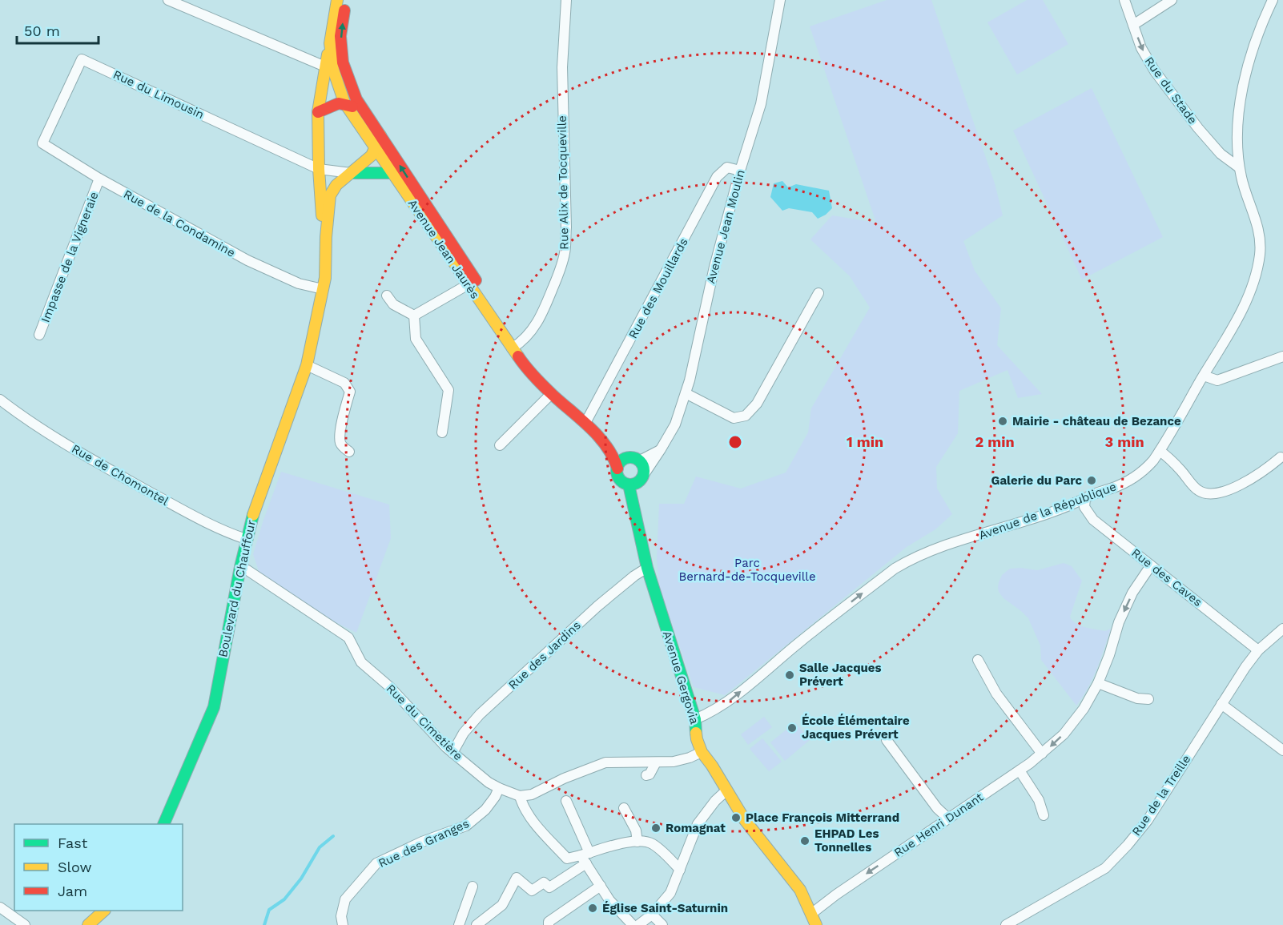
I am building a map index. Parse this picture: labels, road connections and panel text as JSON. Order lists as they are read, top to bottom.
{
  "streets": {
    "main road": ["Avenue Jean Jaurès", "Boulevard du Chauffour", "Avenue Gergovia"],
    "street": [
      "Rue du Stade",
      "Rue du Limousin",
      "Rue Alix de Tocqueville",
      "Rue de la Condamine",
      "Avenue Jean Moulin",
      "Impasse de la Vigneraie",
      "Rue des Mouillards",
      "Rue de Chomontel",
      "Avenue de la République",
      "Rue des Caves",
      "Rue des Jardins",
      "Rue du Cimetière",
      "Rue de la Treille",
      "Rue Henri Dunant",
      "Rue des Granges"
    ]
  },
  "crossings": [
    ["Rue du Stade", "Avenue de la République"],
    ["Rue du Limousin", "Rue de la Condamine"],
    ["Rue Alix de Tocqueville", "Avenue Jean Jaurès"],
    ["Rue de la Condamine", "Impasse de la Vigneraie"],
    ["Rue de la Condamine", "Boulevard du Chauffour"],
    ["Avenue Jean Moulin", "Avenue Jean Jaurès"],
    ["Avenue Jean Moulin", "Rue des Mouillards"],
    ["Avenue Jean Moulin", "Avenue Gergovia"],
    ["Avenue Jean Jaurès", "Rue des Mouillards"],
    ["Avenue Jean Jaurès", "Avenue Gergovia"],
    ["Rue de Chomontel", "Boulevard du Chauffour"],
    ["Avenue de la République", "Rue des Caves"],
    ["Avenue de la République", "Avenue Gergovia"],
    ["Rue des Caves", "Rue de la Treille"],
    ["Rue des Caves", "Rue Henri Dunant"],
    ["Boulevard du Chauffour", "Rue du Cimetière"],
    ["Rue des Jardins", "Avenue Gergovia"],
    ["Rue des Jardins", "Rue du Cimetière"],
    ["Rue du Cimetière", "Rue des Granges"]
  ],
  "one_way": ["Rue du Stade", "Avenue de la République", "Rue Henri Dunant"],
  "parks": ["Parc Bernard-de-Tocqueville"],
  "places": [
    "Mairie - château de Bezance",
    "Galerie du Parc",
    "Salle Jacques Prévert",
    "École Élémentaire Jacques Prévert",
    "Place François Mitterrand",
    "Romagnat",
    "EHPAD Les Tonnelles",
    "Église Saint-Saturnin"
  ],
  "legend": ["Fast", "Slow", "Jam"],
  "scale_bar": "50 m",
  "rings": ["1 min", "2 min", "3 min"]
}
